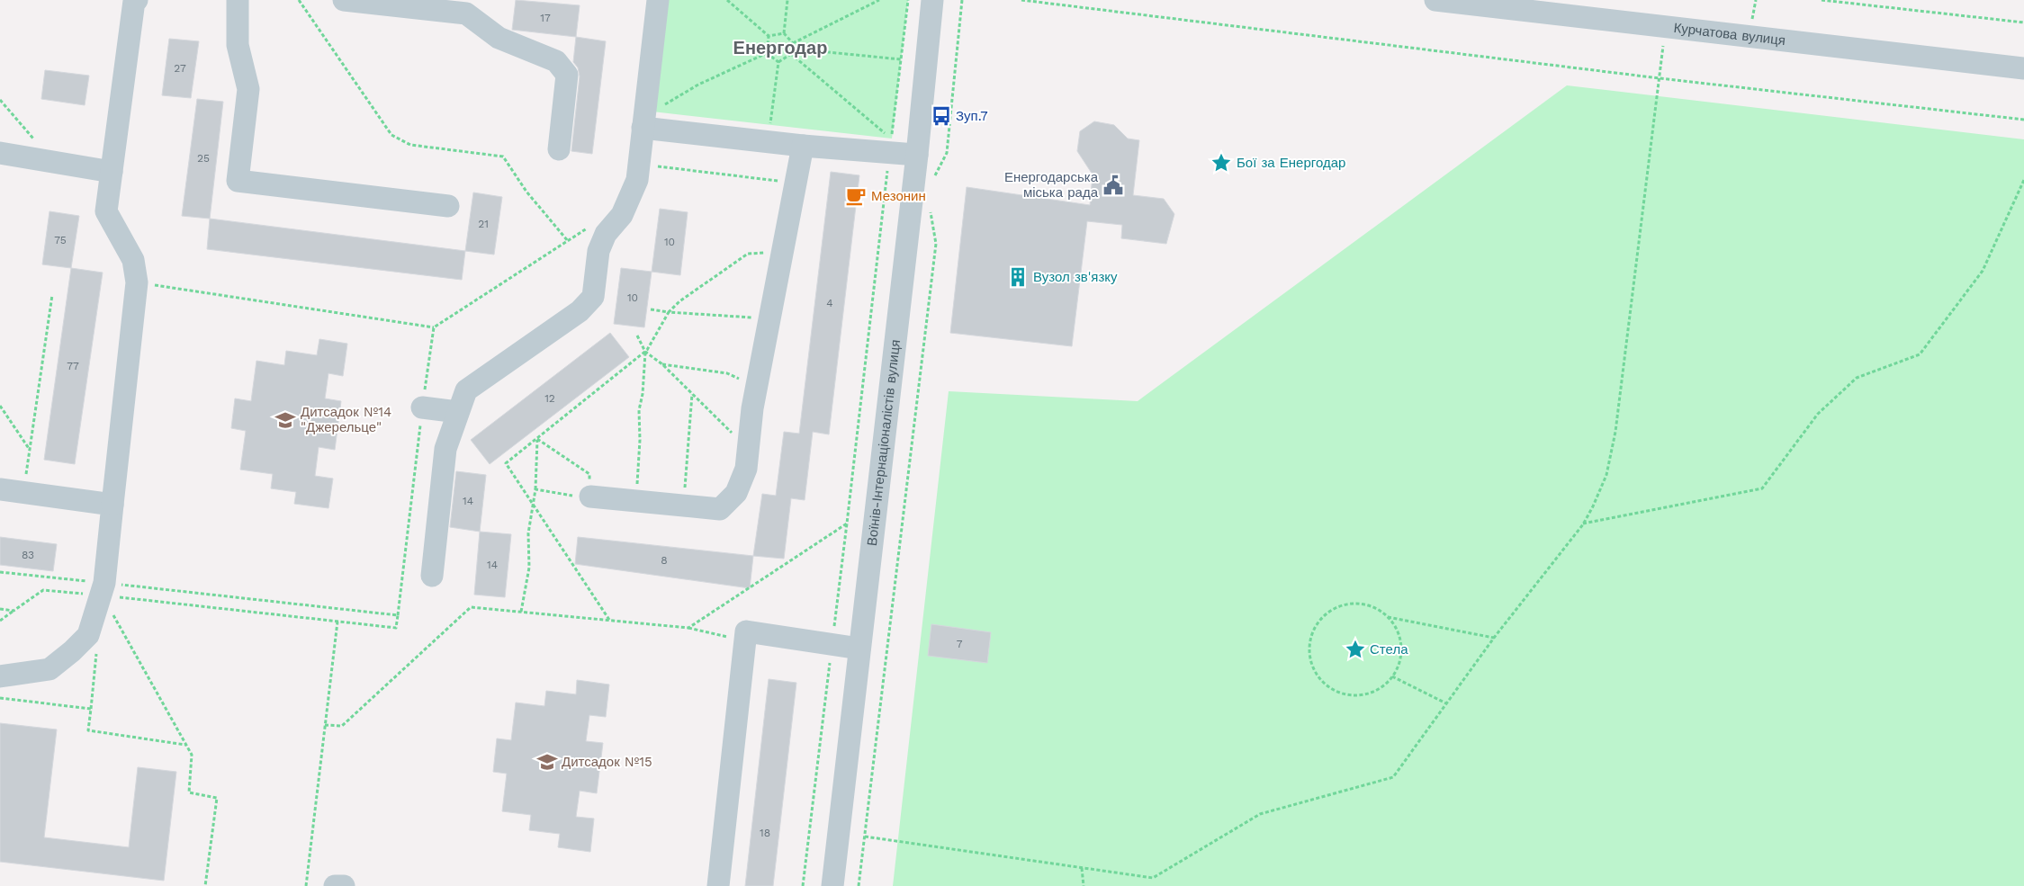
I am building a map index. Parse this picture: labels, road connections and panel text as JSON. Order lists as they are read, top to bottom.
{
  "streets": {
    "street": ["Курчатова вулиця", "Воїнів-Інтернаціоналістів вулиця"]
  },
  "districts": ["Енергодар"],
  "places": {
    "bus stop": ["Зуп.7"],
    "place": ["Бої за Енергодар", "Стела"],
    "public building": ["Енергодарська міська рада"],
    "cafe": ["Мезонин"],
    "building": ["Вузол зв'язку"],
    "school or university": ["Дитсадок №14 \"Джерельце\"", "Дитсадок №15"]
  },
  "house_numbers": [
    "17",
    "27",
    "25",
    "21",
    "75",
    "10",
    "10",
    "4",
    "77",
    "12",
    "14",
    "83",
    "8",
    "14",
    "7",
    "18"
  ]
}
